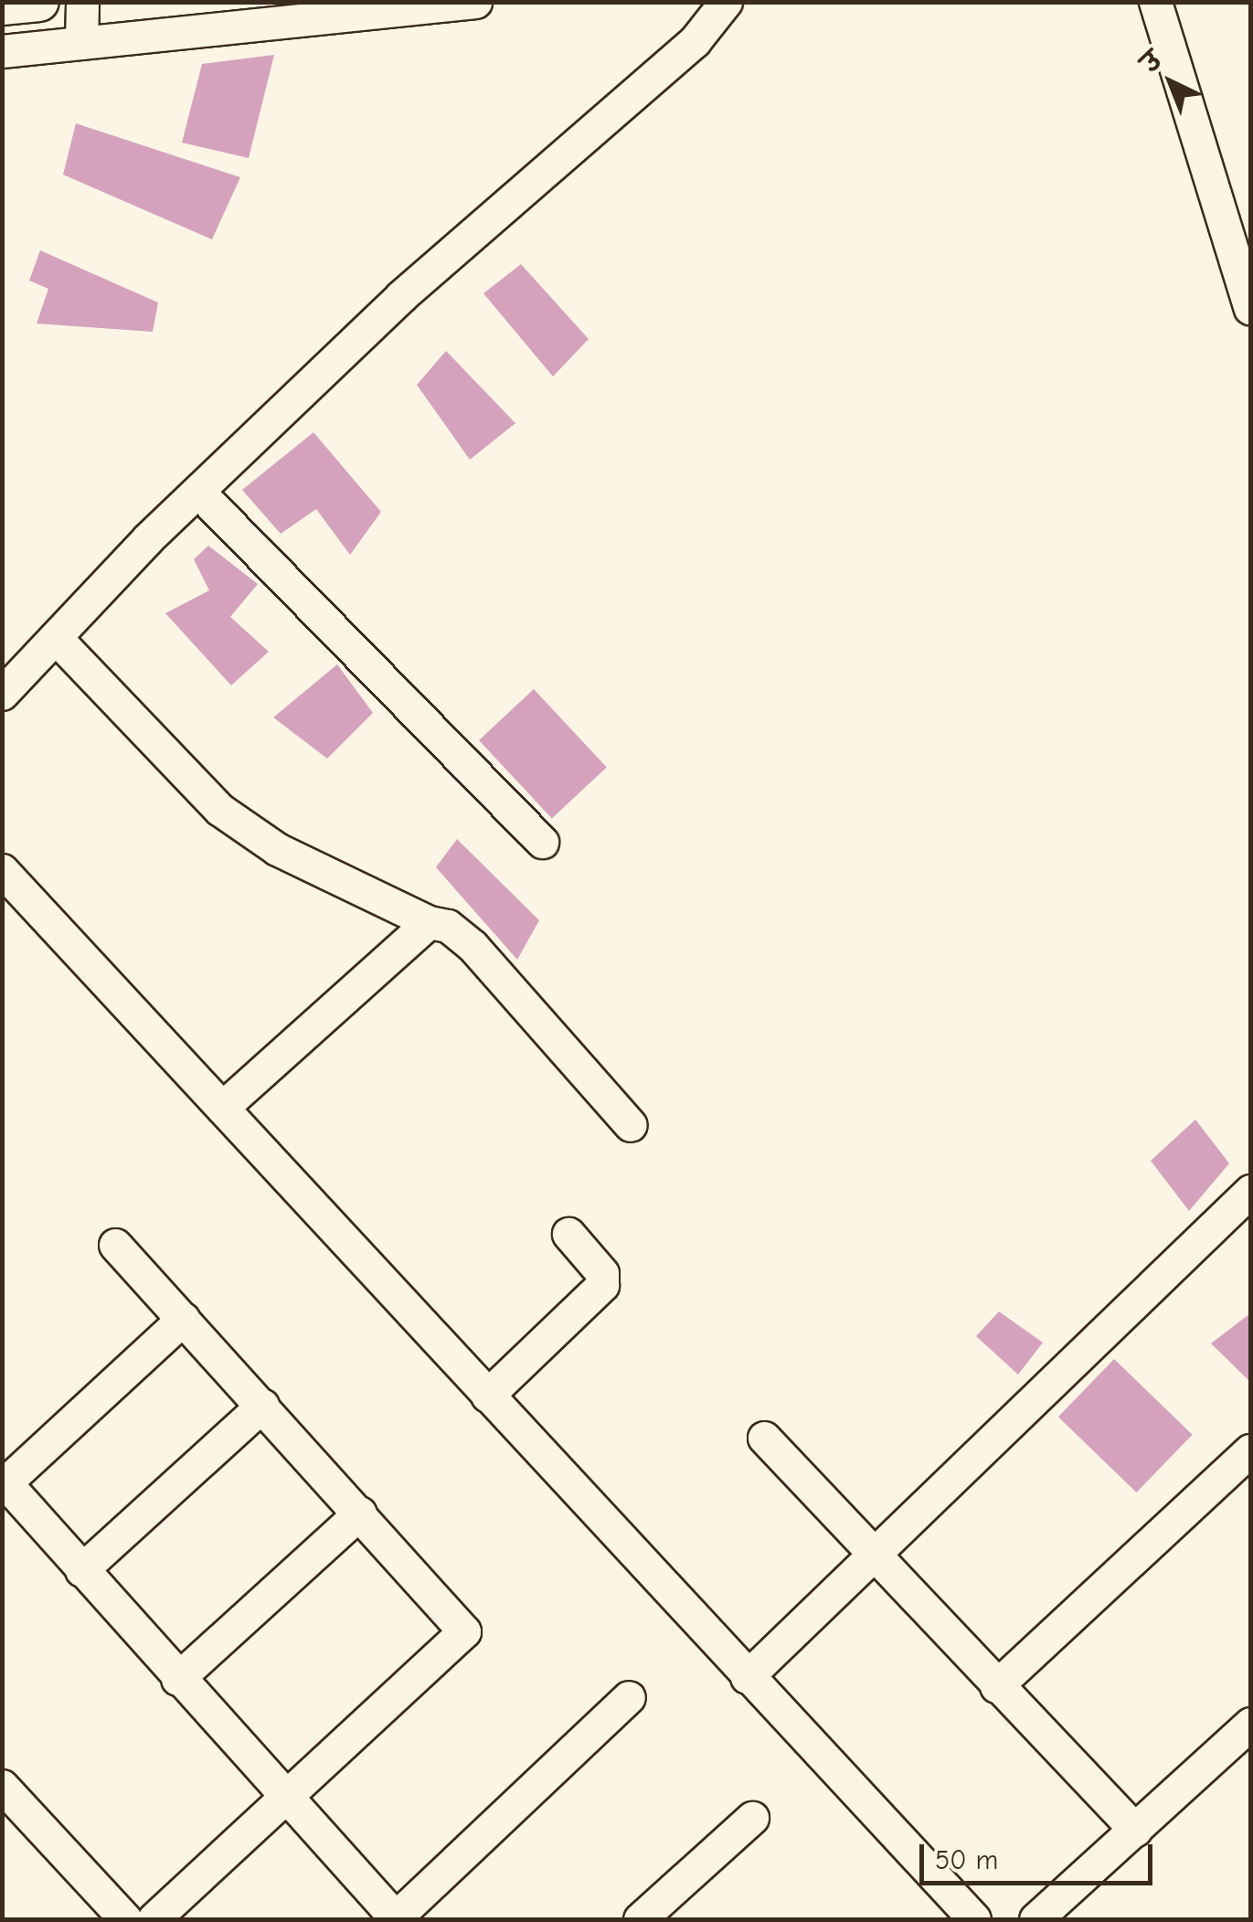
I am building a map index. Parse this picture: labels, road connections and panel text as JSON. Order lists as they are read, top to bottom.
{
  "scale_bar": "50 m",
  "north": "top left"
}
